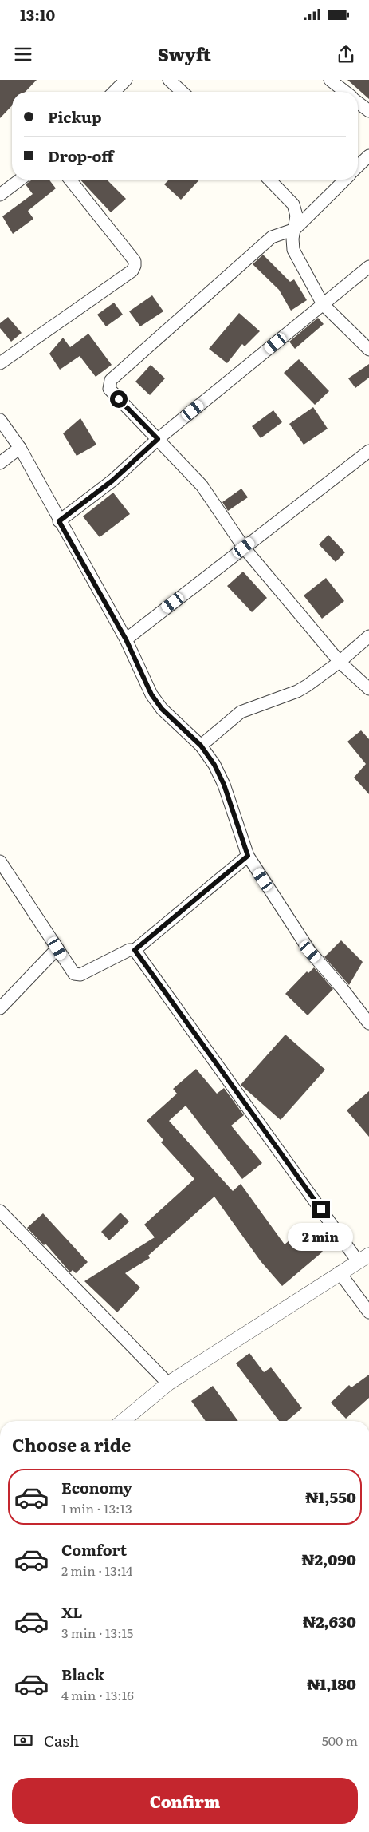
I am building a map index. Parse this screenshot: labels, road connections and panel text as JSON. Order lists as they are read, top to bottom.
{
  "page": {
    "status": "13:10",
    "header": "Swyft",
    "banner": ["Pickup", "Drop-off"],
    "bubble": "2 min",
    "heading": "Choose a ride",
    "list": [
      {
        "name": "Economy",
        "note": "1 min · 13:13",
        "value": "₦1,550"
      },
      {
        "name": "Comfort",
        "note": "2 min · 13:14",
        "value": "₦2,090"
      },
      {
        "name": "XL",
        "note": "3 min · 13:15",
        "value": "₦2,630"
      },
      {
        "name": "Black",
        "note": "4 min · 13:16",
        "value": "₦1,180"
      }
    ],
    "pay": ["Cash", "500 m"],
    "buttons": "Confirm"
  }
}
